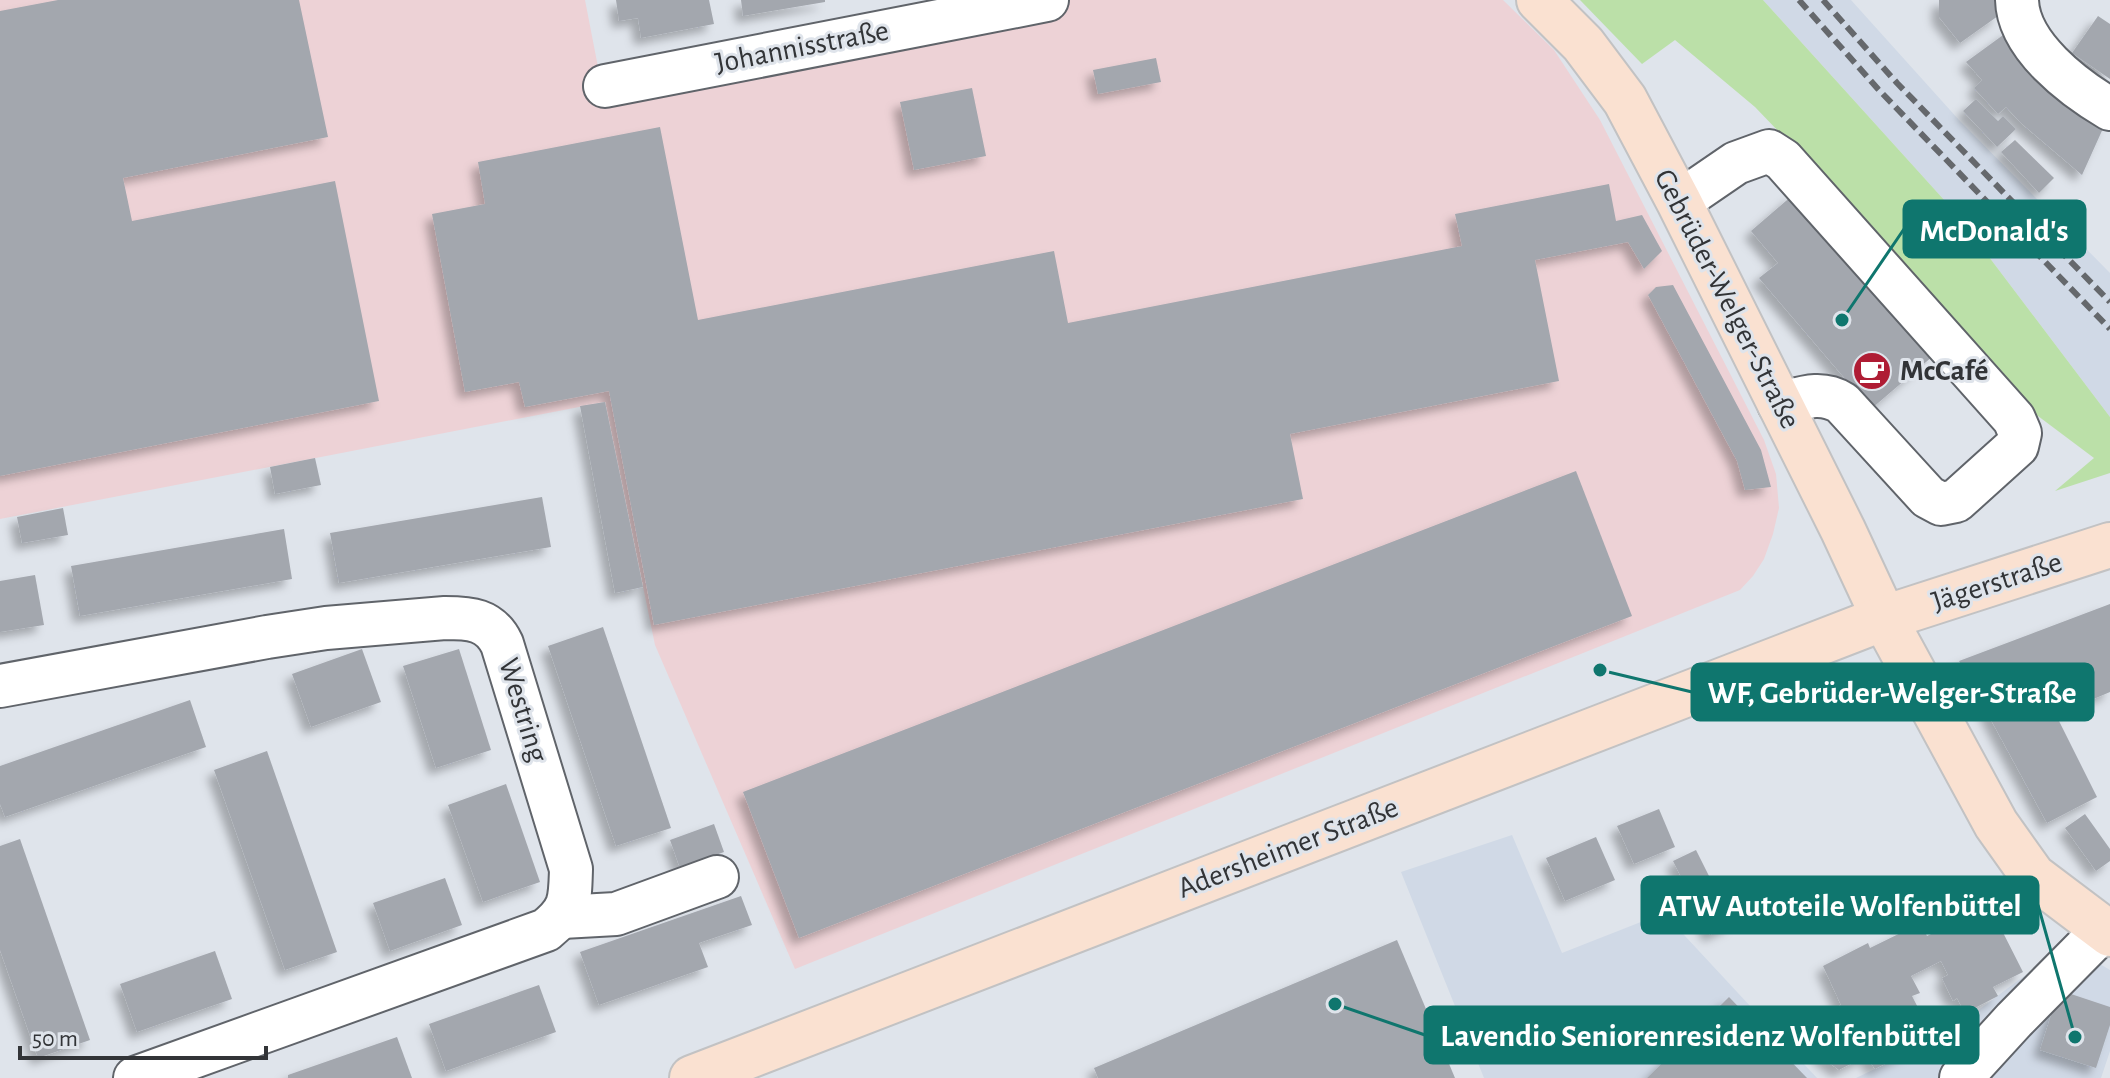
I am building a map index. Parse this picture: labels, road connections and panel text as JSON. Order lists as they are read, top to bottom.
{
  "streets": {
    "main road": ["Gebrüder-Welger-Straße", "Jägerstraße", "Adersheimer Straße"],
    "street": ["Johannisstraße", "Westring"]
  },
  "crossings": [
    ["Gebrüder-Welger-Straße", "Jägerstraße"],
    ["Gebrüder-Welger-Straße", "Adersheimer Straße"],
    ["Jägerstraße", "Adersheimer Straße"]
  ],
  "places": {
    "other": [
      "McDonald's",
      "WF, Gebrüder-Welger-Straße",
      "Lavendio Seniorenresidenz Wolfenbüttel",
      "ATW Autoteile Wolfenbüttel"
    ],
    "cafe": ["McCafé"]
  },
  "scale_bar": "50 m"
}
